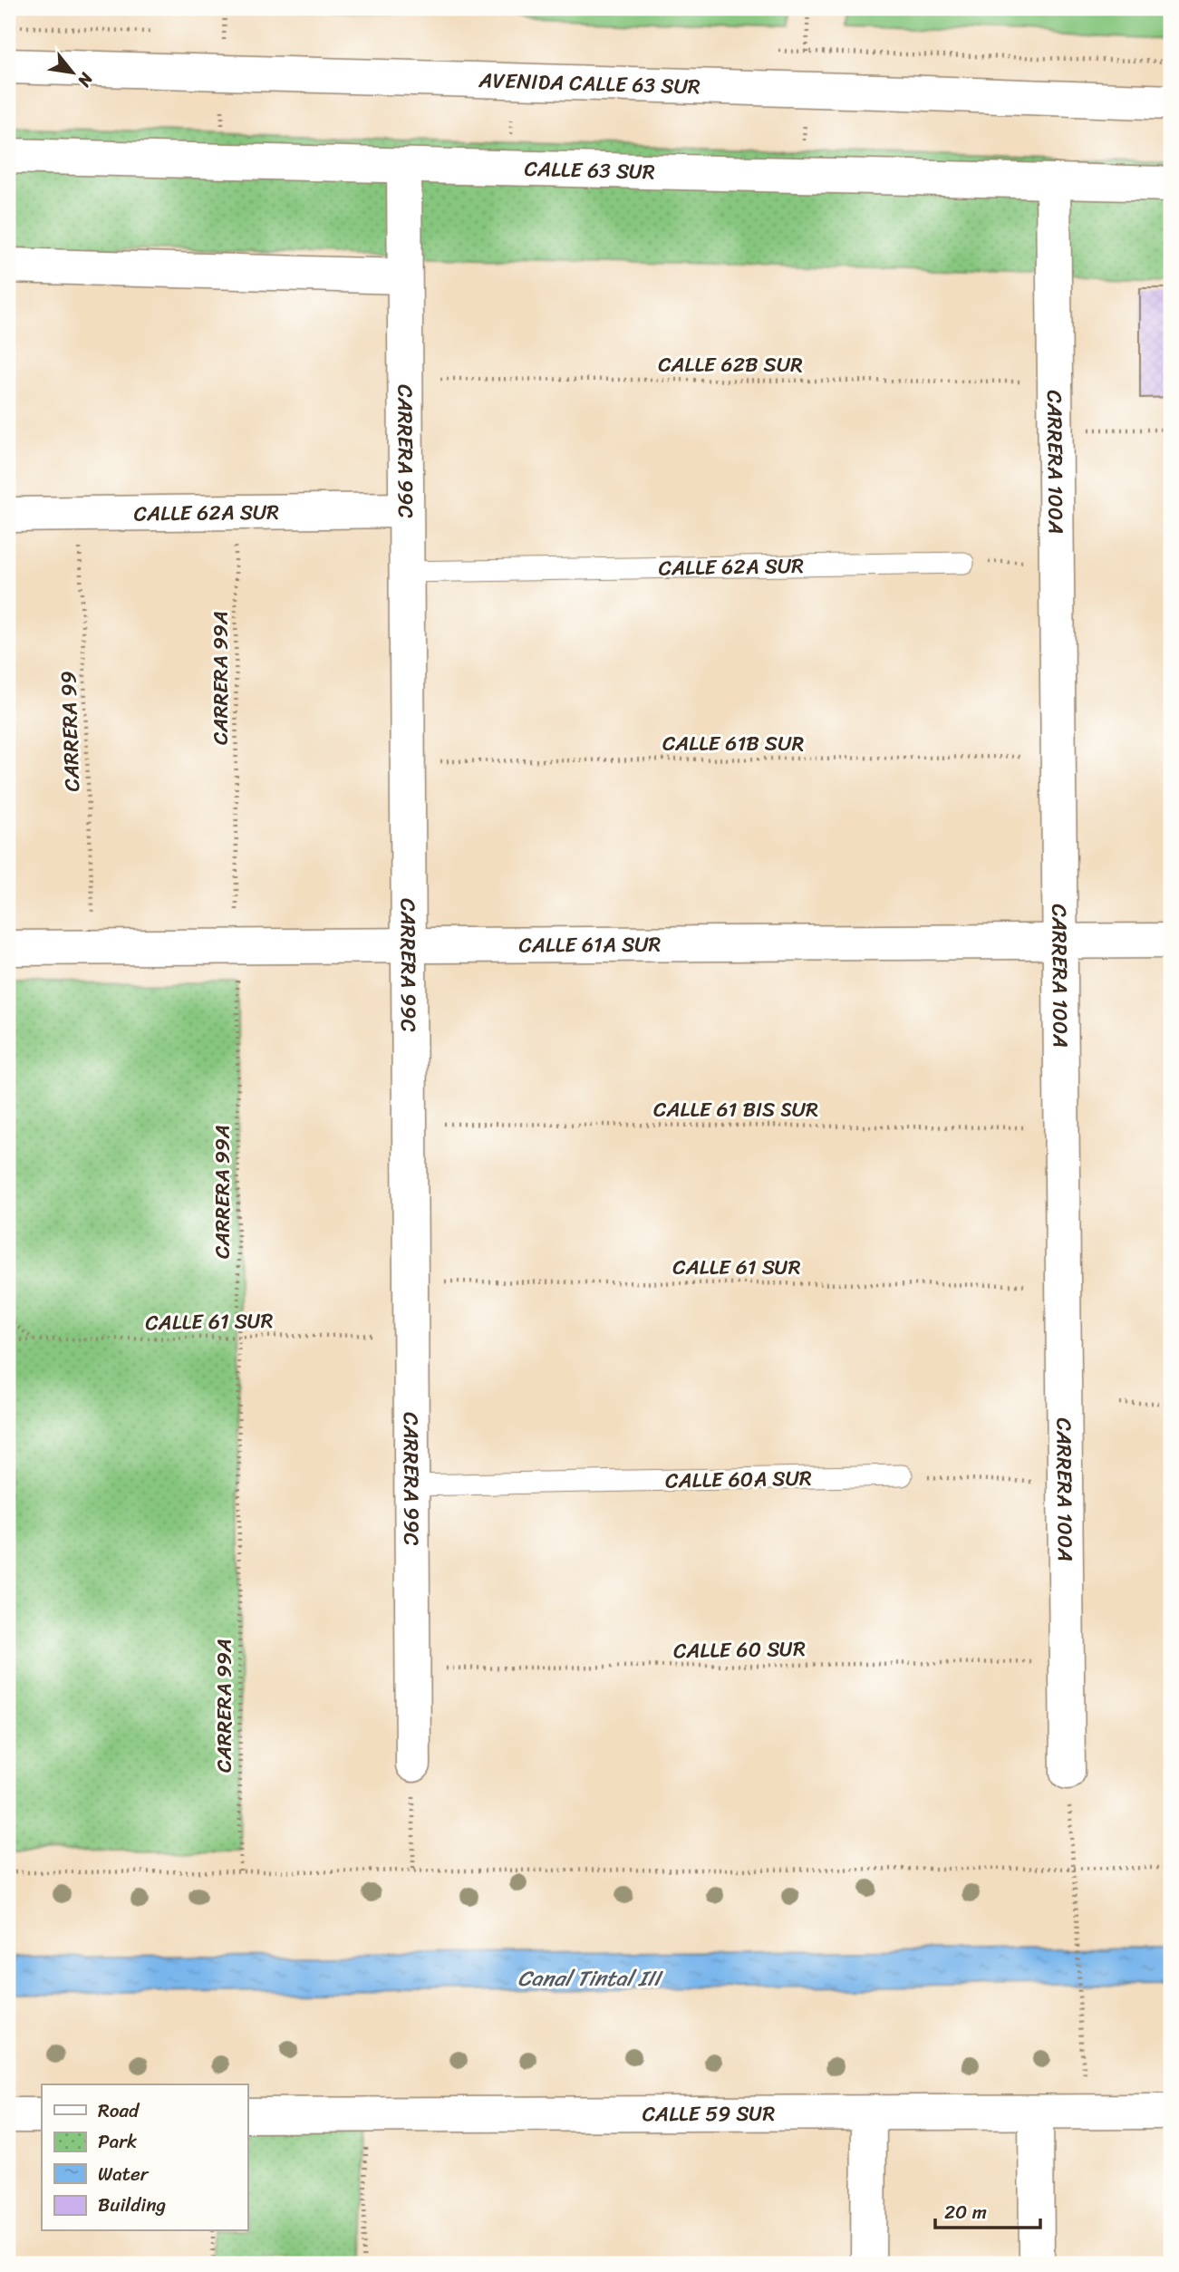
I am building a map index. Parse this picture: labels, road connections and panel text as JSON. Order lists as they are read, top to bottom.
{
  "streets": {
    "street": [
      "AVENIDA CALLE 63 SUR",
      "CALLE 63 SUR",
      "CARRERA 99C",
      "CARRERA 100A",
      "CALLE 62A SUR",
      "CALLE 61A SUR",
      "CALLE 59 SUR"
    ],
    "lane": ["CALLE 60A SUR"],
    "path": [
      "CALLE 62B SUR",
      "CARRERA 99A",
      "CARRERA 99",
      "CALLE 61B SUR",
      "CALLE 61 BIS SUR",
      "CALLE 61 SUR",
      "CALLE 60 SUR"
    ]
  },
  "crossings": [
    ["CALLE 63 SUR", "CARRERA 99C"],
    ["CALLE 63 SUR", "CARRERA 100A"],
    ["CALLE 62B SUR", "CARRERA 99C"],
    ["CALLE 62B SUR", "CARRERA 100A"],
    ["CARRERA 99C", "CALLE 62A SUR"],
    ["CARRERA 99C", "CALLE 61B SUR"],
    ["CARRERA 99C", "CALLE 61A SUR"],
    ["CARRERA 99C", "CALLE 61 BIS SUR"],
    ["CARRERA 99C", "CALLE 61 SUR"],
    ["CARRERA 99C", "CALLE 60A SUR"],
    ["CARRERA 99C", "CALLE 60 SUR"],
    ["CARRERA 100A", "CALLE 61B SUR"],
    ["CARRERA 100A", "CALLE 61A SUR"],
    ["CARRERA 100A", "CALLE 61 BIS SUR"],
    ["CARRERA 100A", "CALLE 61 SUR"],
    ["CARRERA 100A", "CALLE 60 SUR"],
    ["CALLE 62A SUR", "CARRERA 99A"],
    ["CALLE 62A SUR", "CARRERA 99"],
    ["CARRERA 99A", "CALLE 61A SUR"],
    ["CARRERA 99A", "CALLE 61 SUR"],
    ["CARRERA 99", "CALLE 61A SUR"]
  ],
  "water": ["Canal Tintal III"],
  "legend": [
    "Road",
    "Park",
    "Water",
    "Building"
  ],
  "scale_bar": "20 m",
  "north": "bottom right"
}
